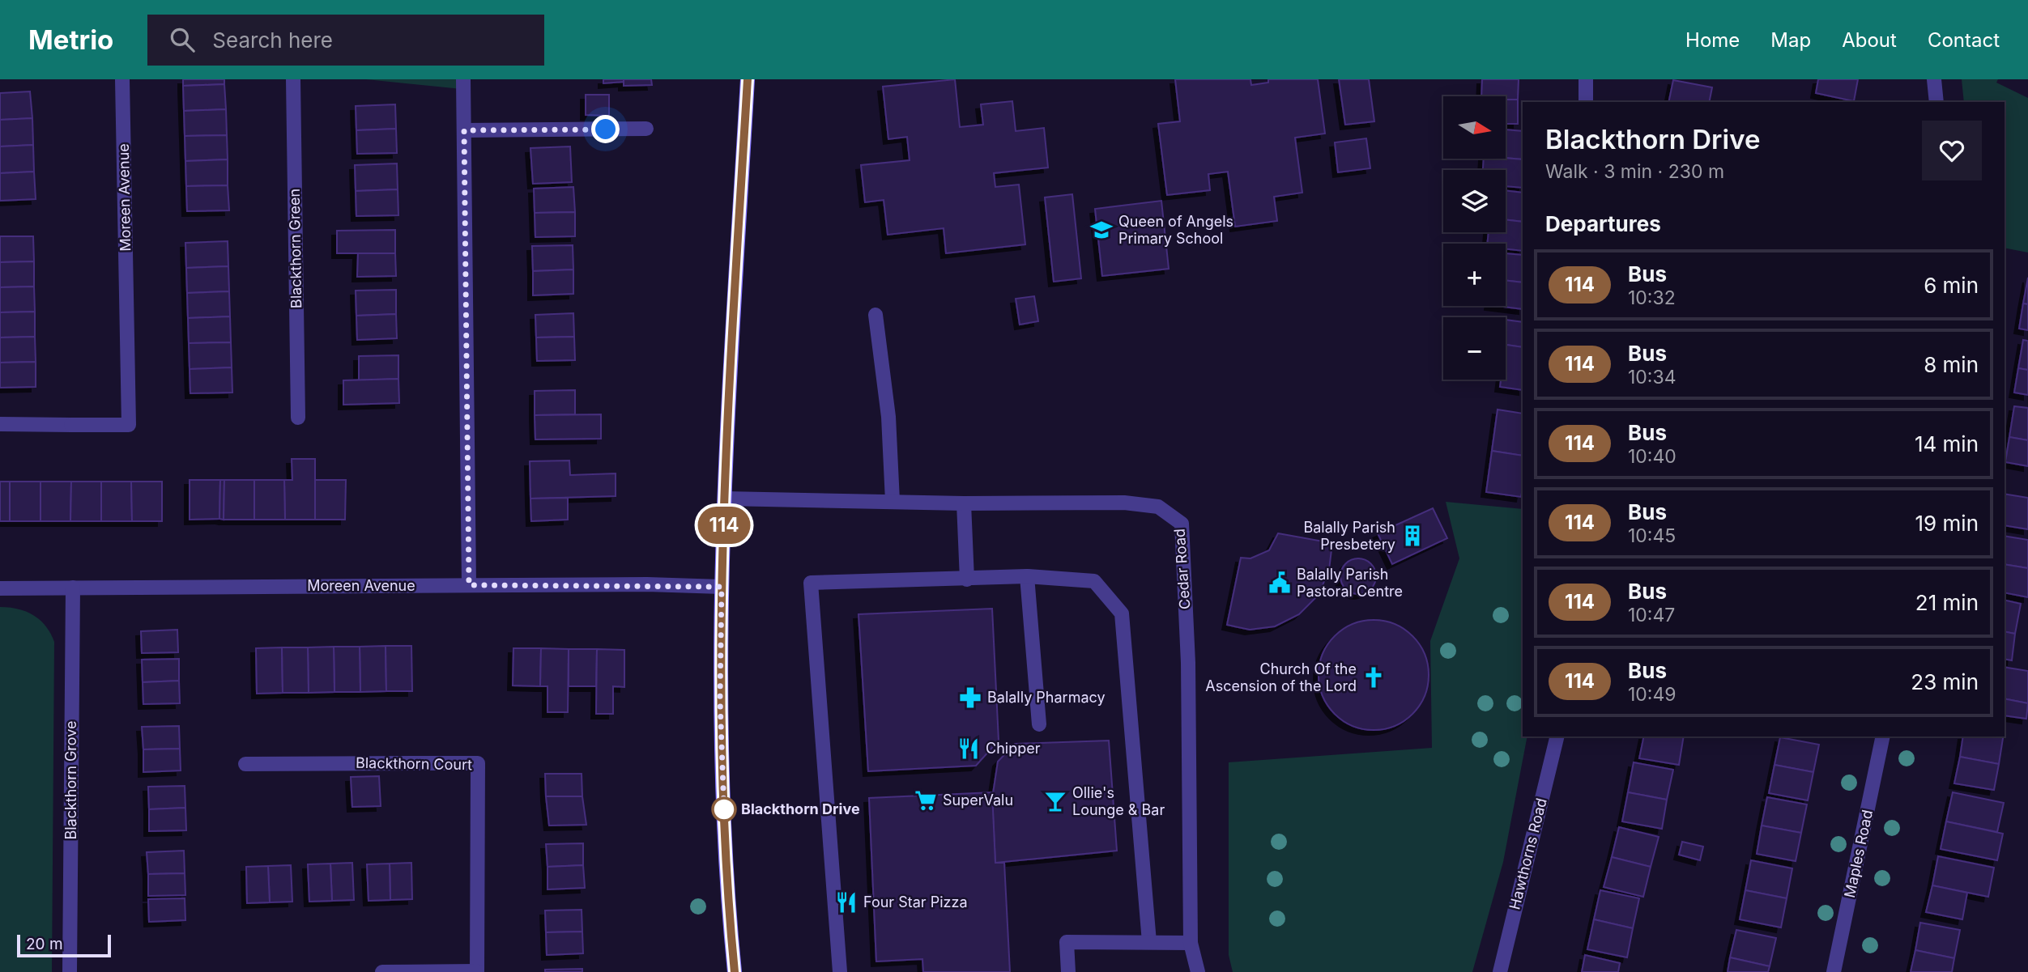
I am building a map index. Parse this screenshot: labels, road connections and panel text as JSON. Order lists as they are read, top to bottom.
{
  "streets": {
    "street": [
      "Moreen Avenue",
      "Blackthorn Green",
      "Cedar Road",
      "Blackthorn Court",
      "Blackthorn Grove",
      "Hawthorns Road",
      "Maples Road"
    ]
  },
  "crossings": [
    ["Moreen Avenue", "Blackthorn Grove"]
  ],
  "places": {
    "school or university": ["Queen of Angels Primary School"],
    "building": ["Balally Parish Presbetery"],
    "public building": ["Balally Parish Pastoral Centre"],
    "church": ["Church Of the Ascension of the Lord"],
    "pharmacy": ["Balally Pharmacy"],
    "restaurant": ["Chipper", "Four Star Pizza"],
    "supermarket": ["SuperValu"],
    "bar": ["Ollie's Lounge & Bar"],
    "other": ["Blackthorn Drive"]
  },
  "lines": ["bus line 114"],
  "scale_bar": "20 m",
  "north": "right",
  "page": {
    "header": "Metrio",
    "search": "Search here",
    "nav": [
      "Home",
      "Map",
      "About",
      "Contact"
    ],
    "on_map": "114",
    "map_buttons": ["+", "−"],
    "heading": [
      ["Blackthorn Drive", "Walk · 3 min · 230 m"],
      "Departures"
    ],
    "list": [
      {
        "mark": "114",
        "name": "Bus",
        "note": "10:32",
        "value": "6 min"
      },
      {
        "mark": "114",
        "name": "Bus",
        "note": "10:34",
        "value": "8 min"
      },
      {
        "mark": "114",
        "name": "Bus",
        "note": "10:40",
        "value": "14 min"
      },
      {
        "mark": "114",
        "name": "Bus",
        "note": "10:45",
        "value": "19 min"
      },
      {
        "mark": "114",
        "name": "Bus",
        "note": "10:47",
        "value": "21 min"
      },
      {
        "mark": "114",
        "name": "Bus",
        "note": "10:49",
        "value": "23 min"
      }
    ],
    "scale": "20 m"
  }
}
